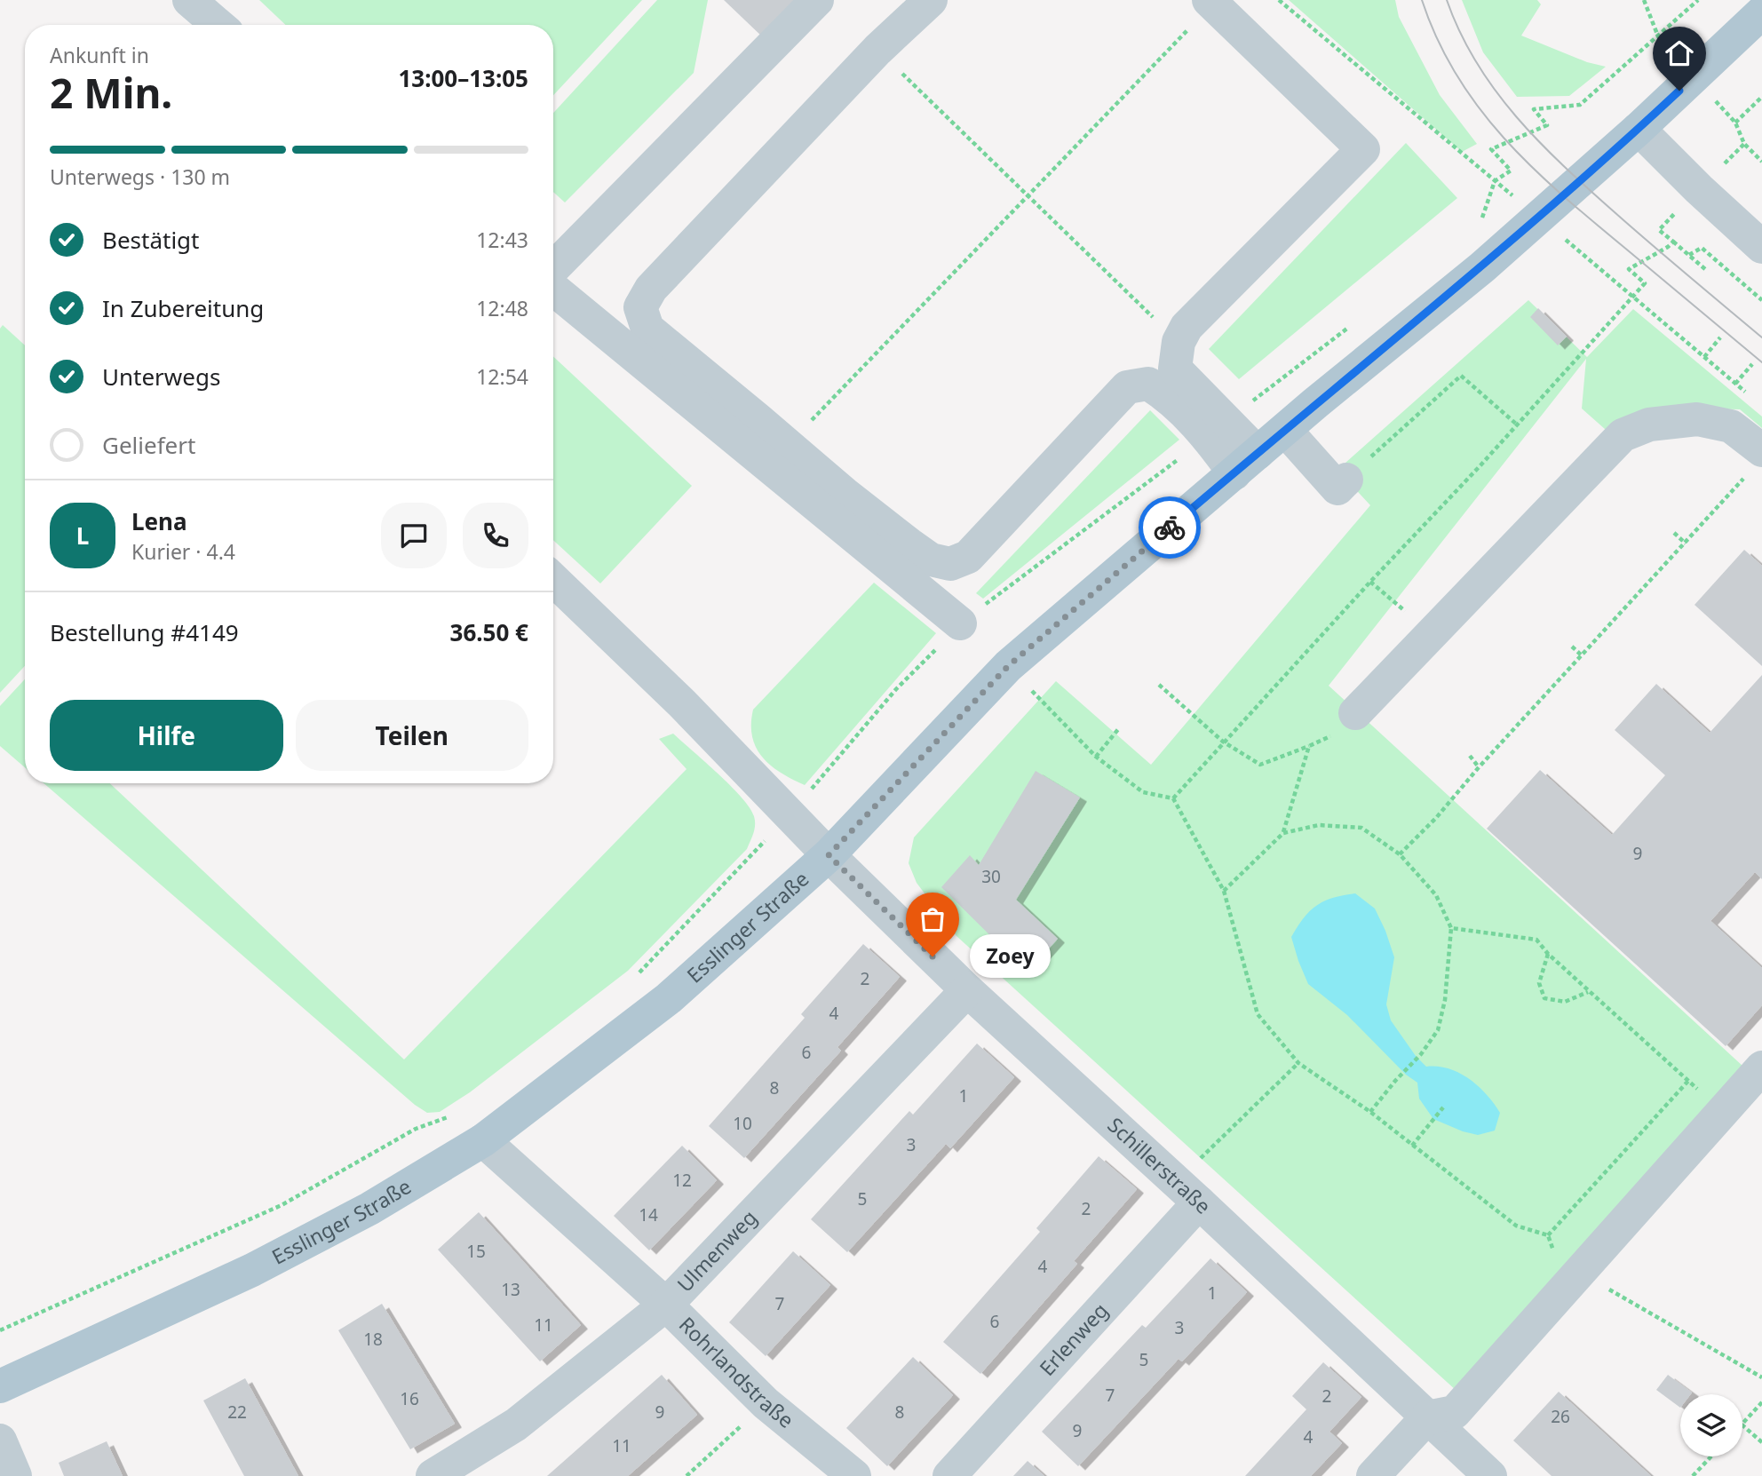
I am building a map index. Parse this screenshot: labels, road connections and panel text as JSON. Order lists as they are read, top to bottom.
{
  "streets": {
    "main road": ["Esslinger Straße"],
    "street": [
      "Schillerstraße",
      "Ulmenweg",
      "Erlenweg",
      "Rohrlandstraße"
    ]
  },
  "crossings": [
    ["Esslinger Straße", "Schillerstraße"],
    ["Esslinger Straße", "Rohrlandstraße"],
    ["Schillerstraße", "Ulmenweg"],
    ["Schillerstraße", "Erlenweg"],
    ["Ulmenweg", "Rohrlandstraße"]
  ],
  "places": ["Zoey"],
  "house_numbers": [
    "9",
    "30",
    "2",
    "4",
    "6",
    "8",
    "1",
    "10",
    "3",
    "12",
    "5",
    "2",
    "14",
    "15",
    "4",
    "13",
    "1",
    "7",
    "6",
    "11",
    "3",
    "18",
    "5",
    "7",
    "2",
    "16",
    "22",
    "9",
    "8",
    "26",
    "9",
    "4",
    "11"
  ],
  "page": {
    "heading": ["2 Min.", "Ankunft in", "13:00–13:05"],
    "panel": [
      "Lena",
      "Kurier · 4.4",
      "Bestellung #4149",
      "36.50 €"
    ],
    "bar": "Unterwegs · 130 m",
    "list": [
      ["Bestätigt", "12:43"],
      ["In Zubereitung", "12:48"],
      ["Unterwegs", "12:54"],
      "Geliefert"
    ],
    "round": "L",
    "buttons": ["Hilfe", "Teilen"],
    "bubble": "Zoey"
  }
}
